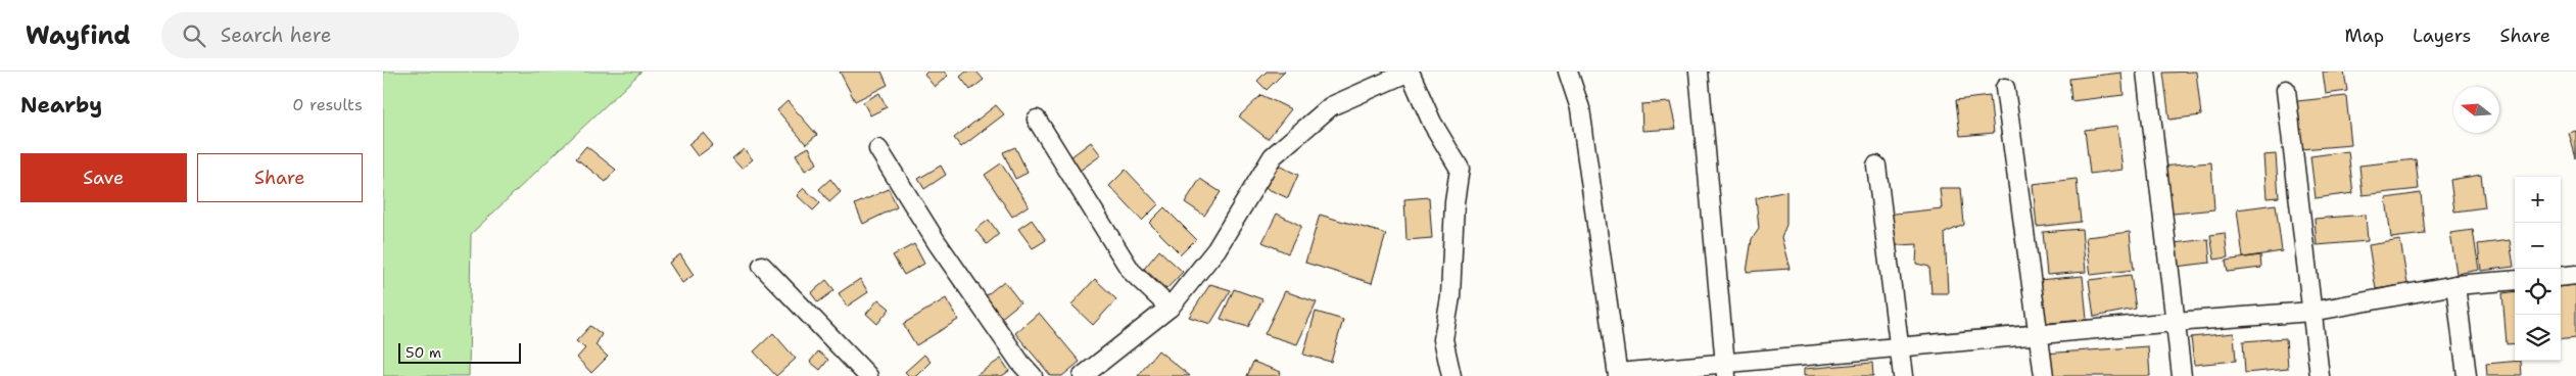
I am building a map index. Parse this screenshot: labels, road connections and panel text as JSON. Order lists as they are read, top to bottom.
{
  "scale_bar": "50 m",
  "north": "left",
  "page": {
    "header": "Wayfind",
    "search": "Search here",
    "nav": ["Map", "Layers", "Share"],
    "heading": ["Nearby", "0 results"],
    "buttons": ["Save", "Share"],
    "map_buttons": ["+", "−"],
    "scale": "50 m"
  }
}
